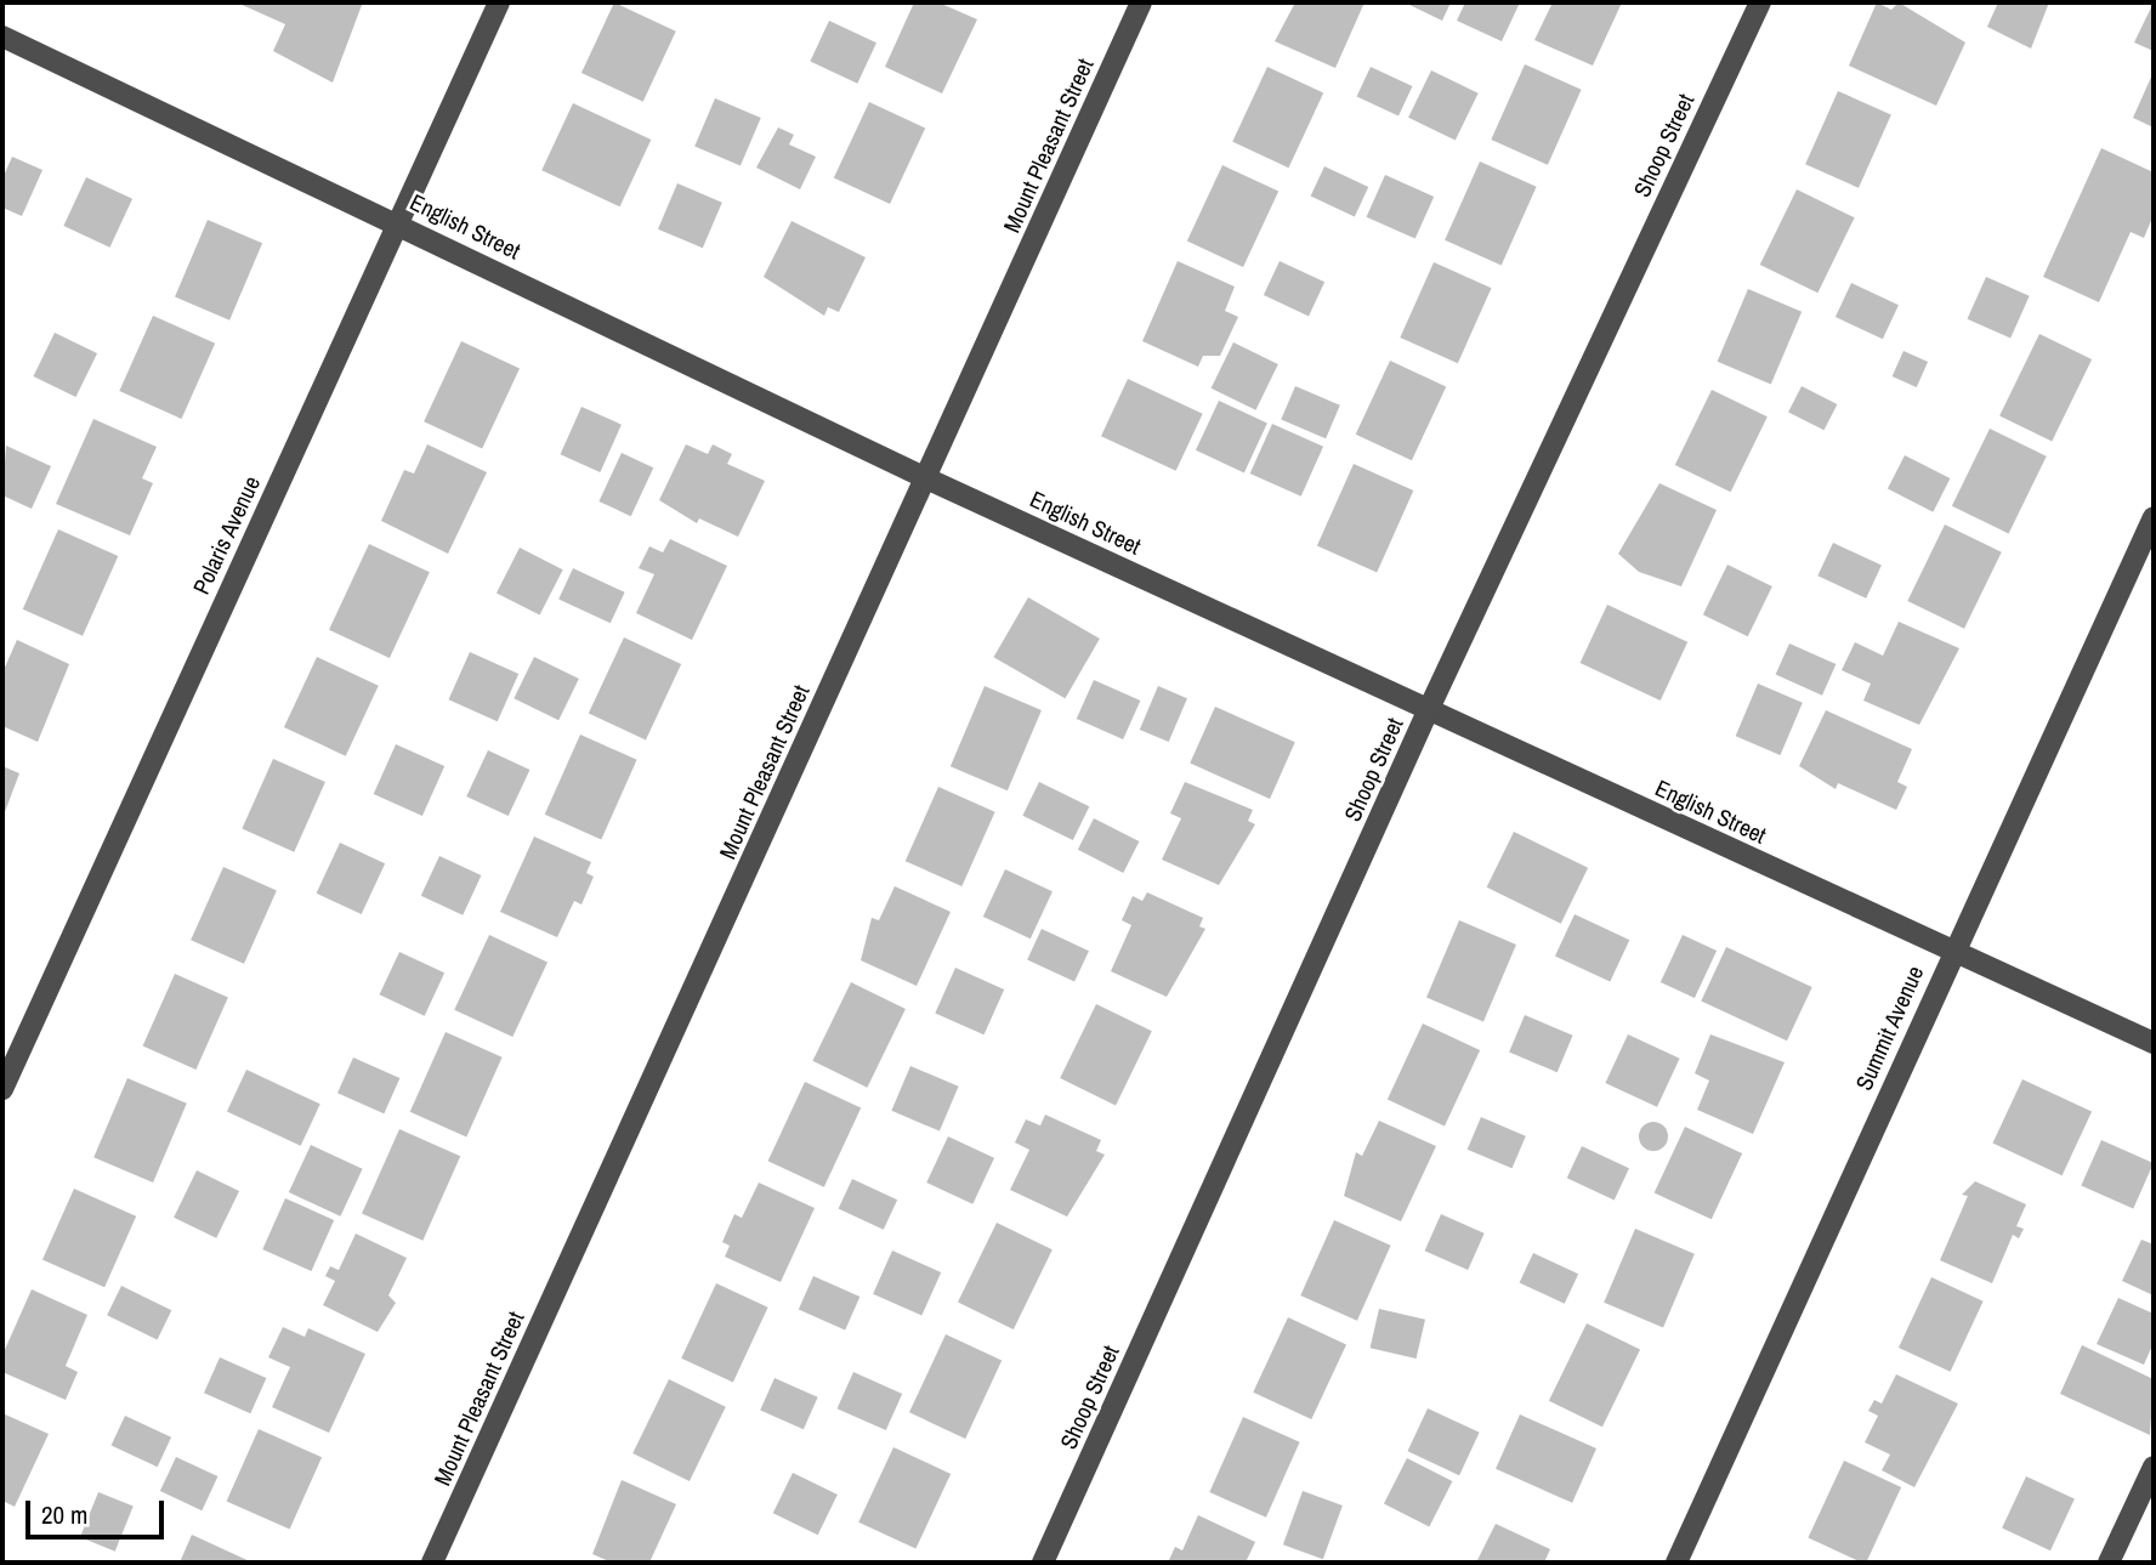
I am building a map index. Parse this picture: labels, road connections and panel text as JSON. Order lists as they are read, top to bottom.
{
  "streets": {
    "street": [
      "Mount Pleasant Street",
      "Shoop Street",
      "English Street",
      "Polaris Avenue",
      "Summit Avenue"
    ]
  },
  "crossings": [
    ["Mount Pleasant Street", "English Street"],
    ["Shoop Street", "English Street"],
    ["English Street", "Polaris Avenue"],
    ["English Street", "Summit Avenue"]
  ],
  "scale_bar": "20 m"
}
